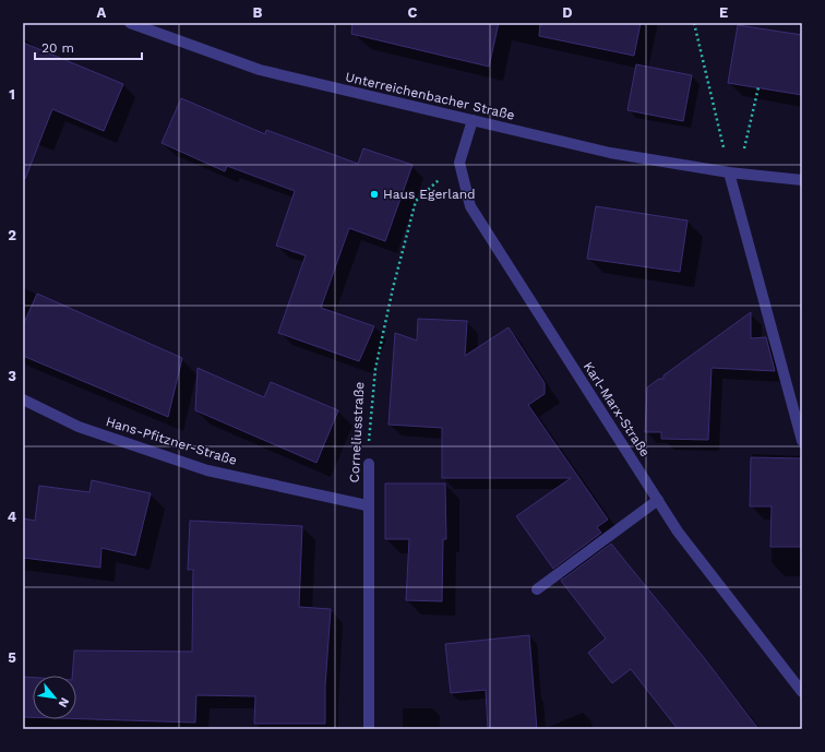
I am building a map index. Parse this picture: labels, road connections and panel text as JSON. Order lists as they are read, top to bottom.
{
  "streets": {
    "street": [
      "Unterreichenbacher Straße",
      "Karl-Marx-Straße",
      "Corneliusstraße",
      "Hans-Pfitzner-Straße"
    ]
  },
  "crossings": [
    ["Karl-Marx-Straße", "Corneliusstraße"],
    ["Corneliusstraße", "Hans-Pfitzner-Straße"]
  ],
  "places": ["Haus Egerland"],
  "scale_bar": "20 m",
  "north": "bottom right",
  "grid": {
    "columns": [
      "A",
      "B",
      "C",
      "D",
      "E"
    ],
    "rows": [
      "1",
      "2",
      "3",
      "4",
      "5"
    ]
  }
}
